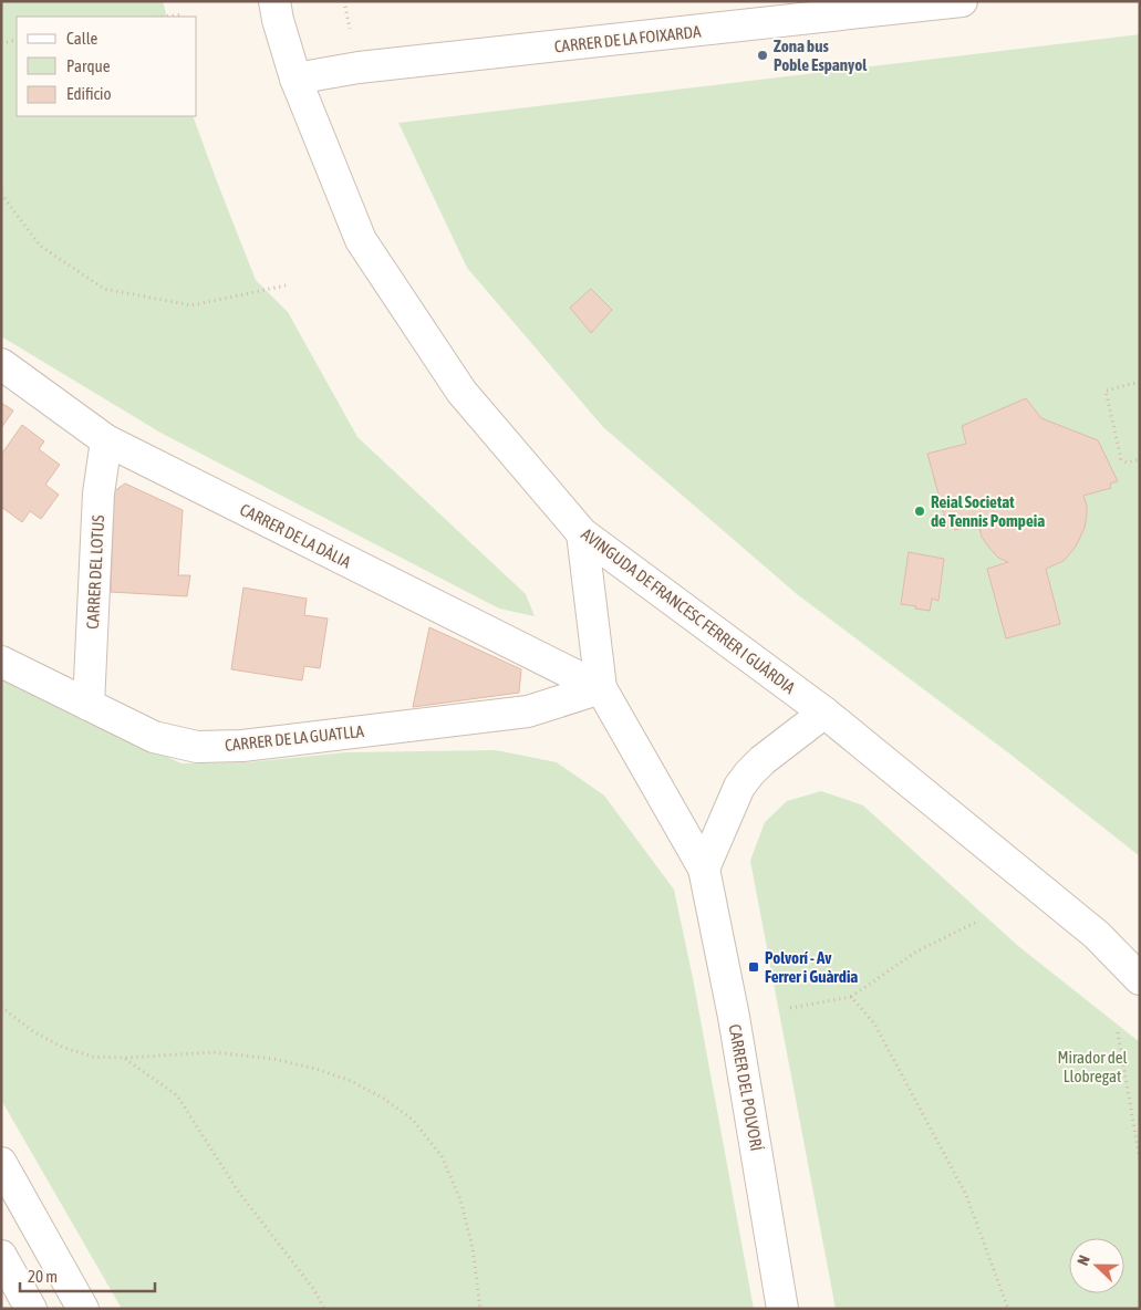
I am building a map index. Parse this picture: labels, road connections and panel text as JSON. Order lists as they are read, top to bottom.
{
  "streets": {
    "street": [
      "CARRER DE LA FOIXARDA",
      "CARRER DE LA DÀLIA",
      "CARRER DEL LOTUS",
      "AVINGUDA DE FRANCESC FERRER I GUÀRDIA",
      "CARRER DE LA GUATLLA",
      "CARRER DEL POLVORÍ"
    ]
  },
  "crossings": [
    ["CARRER DE LA FOIXARDA", "AVINGUDA DE FRANCESC FERRER I GUÀRDIA"],
    ["CARRER DE LA DÀLIA", "CARRER DEL LOTUS"],
    ["CARRER DE LA DÀLIA", "CARRER DE LA GUATLLA"],
    ["CARRER DE LA DÀLIA", "CARRER DEL POLVORÍ"],
    ["CARRER DEL LOTUS", "CARRER DE LA GUATLLA"],
    ["AVINGUDA DE FRANCESC FERRER I GUÀRDIA", "CARRER DEL POLVORÍ"],
    ["CARRER DE LA GUATLLA", "CARRER DEL POLVORÍ"]
  ],
  "parks": ["Mirador del Llobregat"],
  "places": {
    "other": ["Zona bus Poble Espanyol", "Reial Societat de Tennis Pompeia"],
    "transit": ["Polvorí - Av Ferrer i Guàrdia"]
  },
  "legend": ["Calle", "Parque", "Edificio"],
  "scale_bar": "20 m",
  "north": "left"
}
